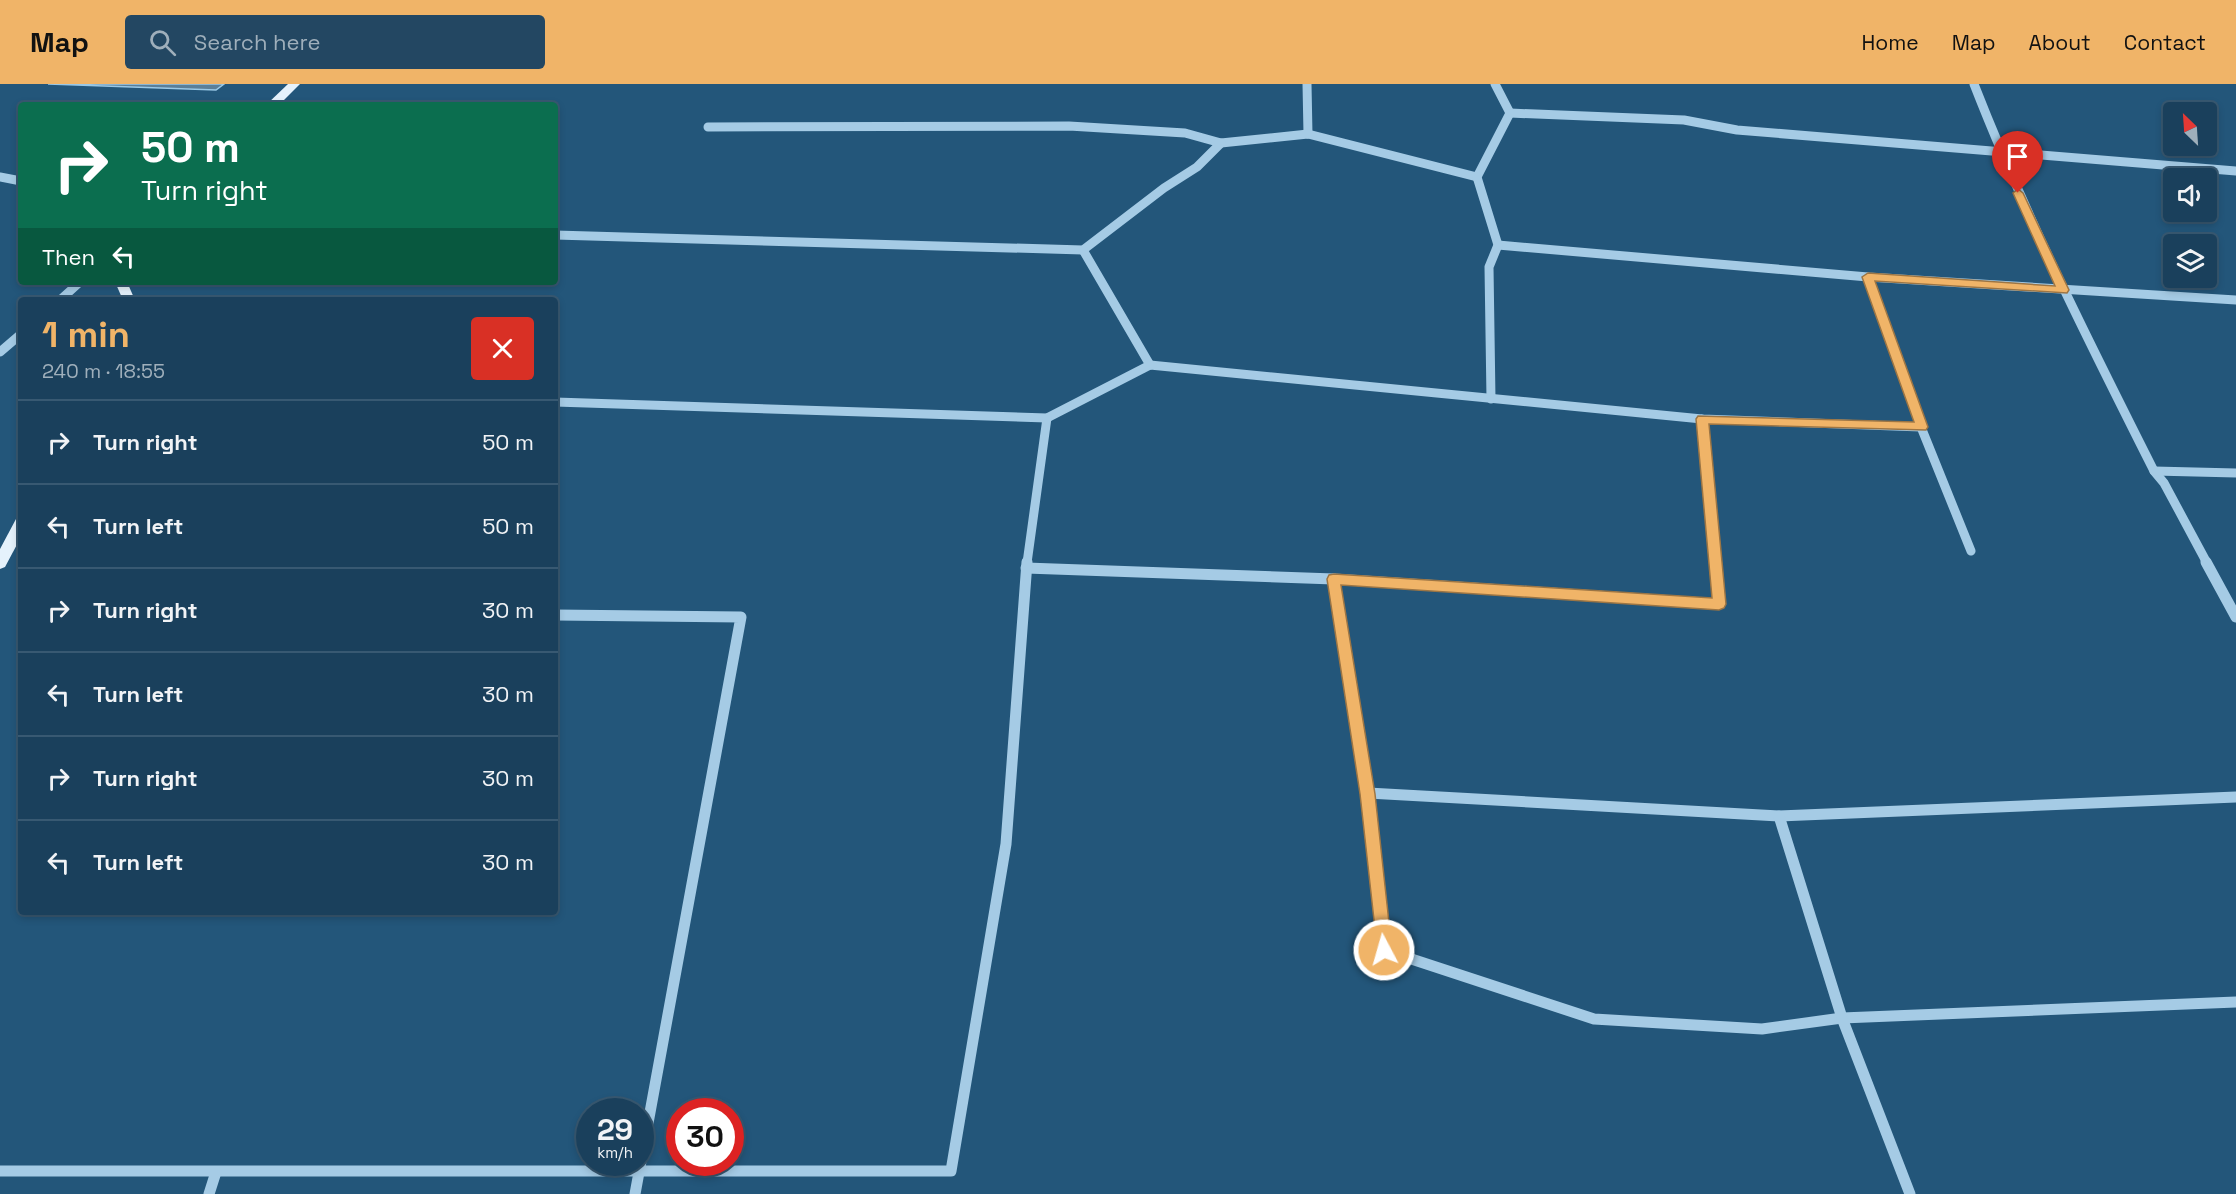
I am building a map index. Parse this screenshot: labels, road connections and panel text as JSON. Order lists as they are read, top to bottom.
{
  "north": "top left",
  "page": {
    "header": "Map",
    "search": "Search here",
    "nav": [
      "Home",
      "Map",
      "About",
      "Contact"
    ],
    "turn": ["50 m", "Turn right"],
    "then": "Then",
    "heading": ["1 min", "240 m · 18:55"],
    "list": [
      {
        "name": "Turn right",
        "value": "50 m"
      },
      {
        "name": "Turn left",
        "value": "50 m"
      },
      {
        "name": "Turn right",
        "value": "30 m"
      },
      {
        "name": "Turn left",
        "value": "30 m"
      },
      {
        "name": "Turn right",
        "value": "30 m"
      },
      {
        "name": "Turn left",
        "value": "30 m"
      }
    ],
    "speed": "29 km/h",
    "limit": "30"
  }
}
